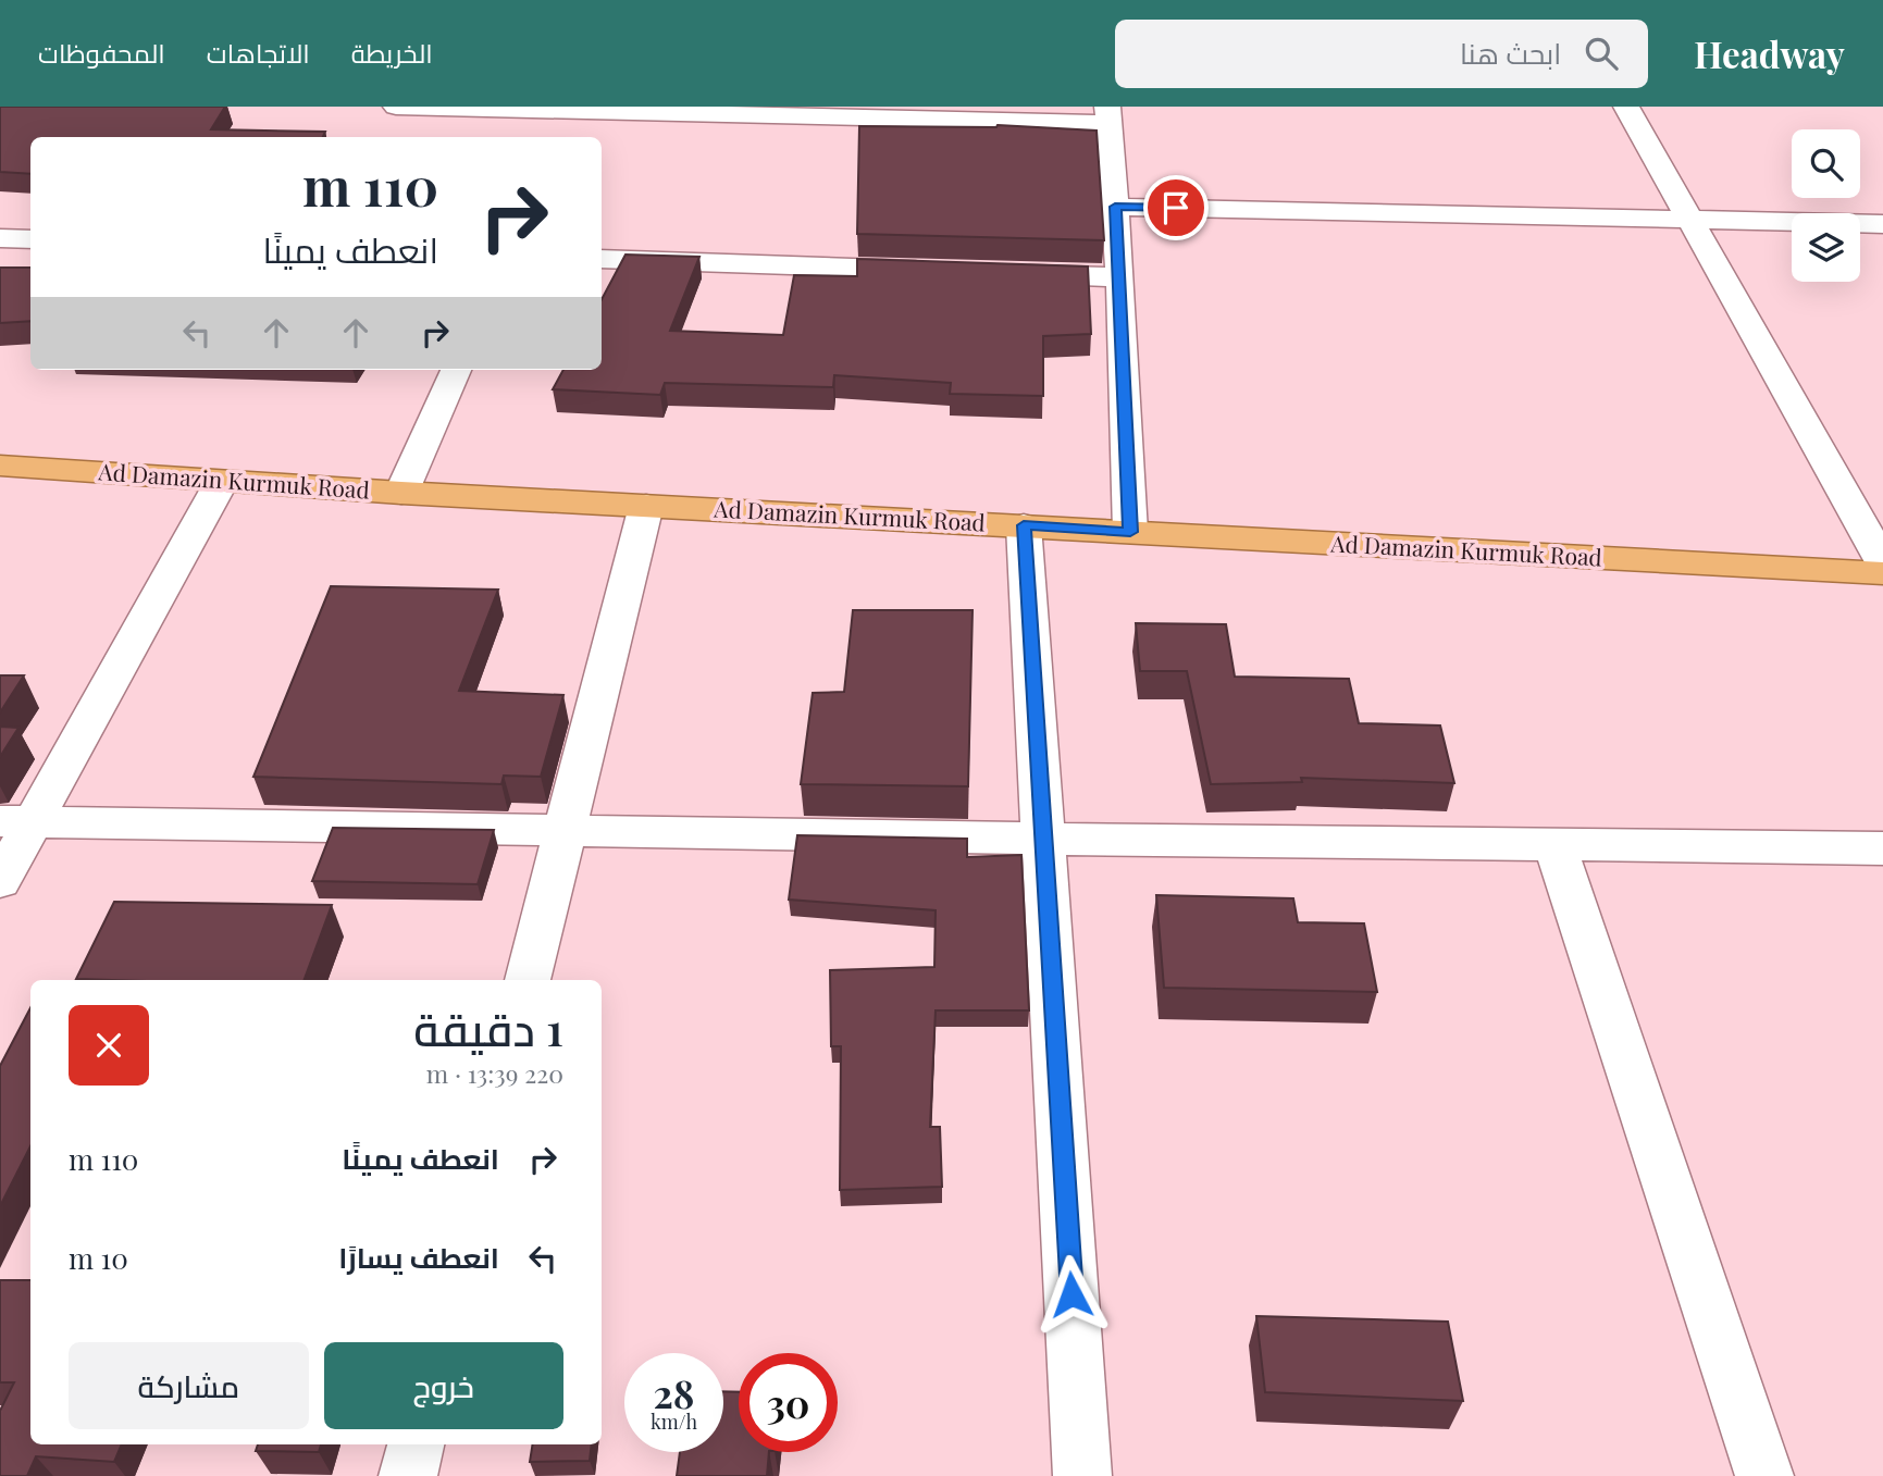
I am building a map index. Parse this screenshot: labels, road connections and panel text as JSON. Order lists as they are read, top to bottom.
{
  "streets": {
    "highway": ["Ad Damazin Kurmuk Road"]
  },
  "page": {
    "header": "Headway",
    "search": "ابحث هنا",
    "nav": ["الخريطة", "الاتجاهات", "المحفوظات"],
    "turn": ["110 m", "انعطف يمينًا"],
    "heading": ["1 دقيقة", "220 m · 13:39"],
    "list": [
      {
        "name": "انعطف يمينًا",
        "value": "110 m"
      },
      {
        "name": "انعطف يسارًا",
        "value": "10 m"
      }
    ],
    "buttons": ["خروج", "مشاركة"],
    "speed": "28 km/h",
    "limit": "30"
  }
}
